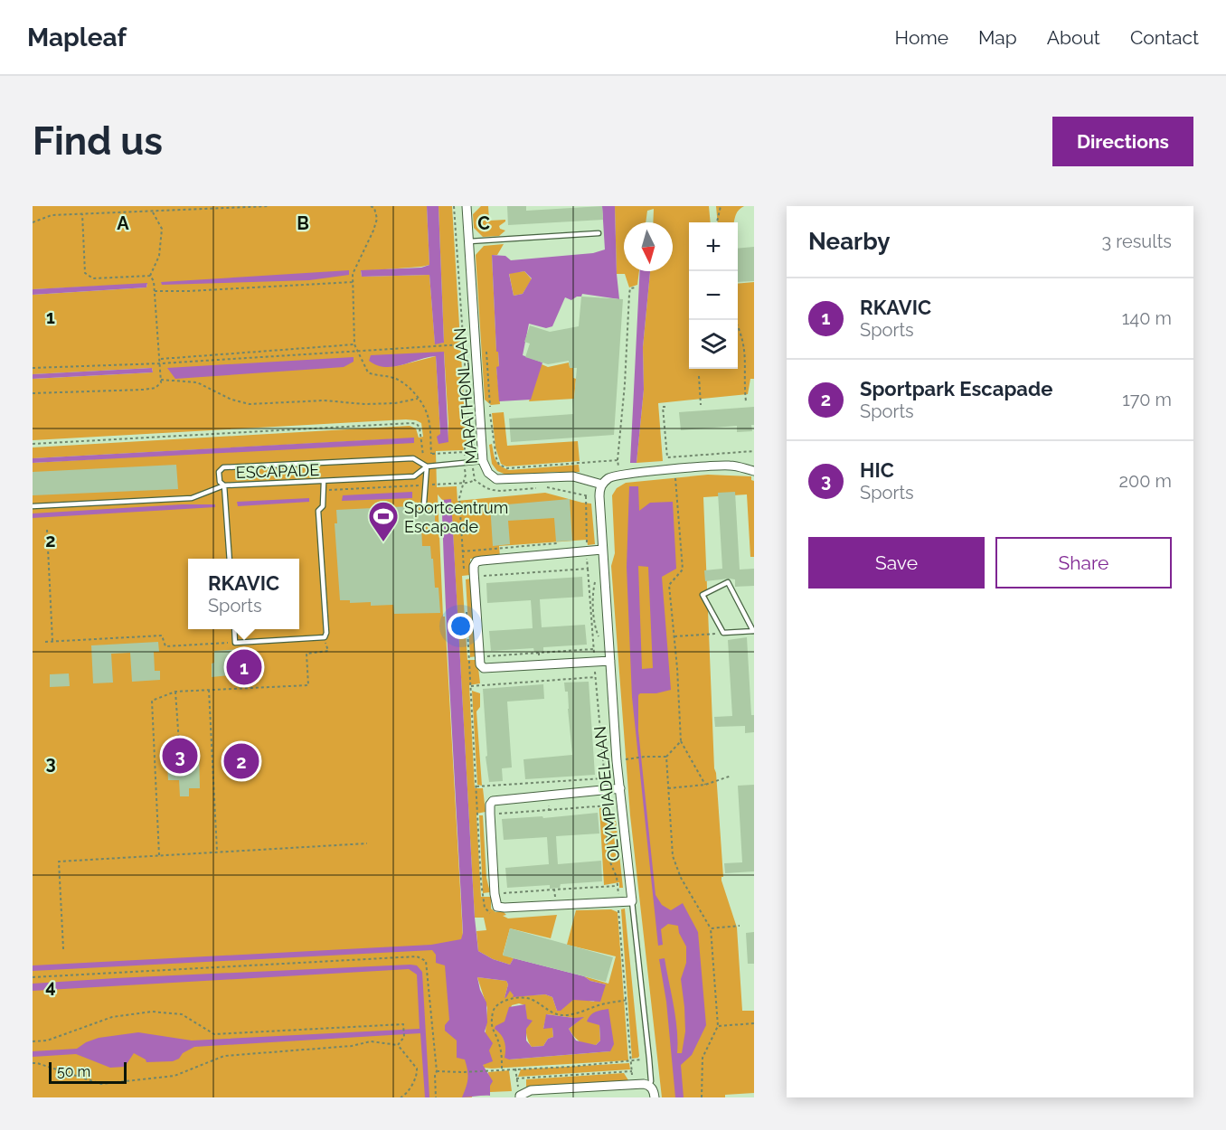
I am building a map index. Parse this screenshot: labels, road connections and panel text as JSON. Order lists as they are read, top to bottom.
{
  "streets": {
    "street": ["MARATHONLAAN", "OLYMPIADELAAN"],
    "lane": ["ESCAPADE"]
  },
  "crossings": [
    ["MARATHONLAAN", "ESCAPADE"],
    ["MARATHONLAAN", "OLYMPIADELAAN"]
  ],
  "places": {
    "sports": ["Sportcentrum Escapade"]
  },
  "scale_bar": "50 m",
  "north": "bottom",
  "page": {
    "header": "Mapleaf",
    "nav": [
      "Home",
      "Map",
      "About",
      "Contact"
    ],
    "buttons": [
      "Directions",
      ["Save", "Share"]
    ],
    "title": "Find us",
    "heading": ["Nearby", "3 results"],
    "map_buttons": ["+", "−"],
    "list": [
      {
        "mark": "1",
        "name": "RKAVIC",
        "note": "Sports",
        "value": "140 m"
      },
      {
        "mark": "2",
        "name": "Sportpark Escapade",
        "note": "Sports",
        "value": "170 m"
      },
      {
        "mark": "3",
        "name": "HIC",
        "note": "Sports",
        "value": "200 m"
      }
    ],
    "popup": ["RKAVIC", "Sports"],
    "pins": ["1", "3", "2"],
    "scale": "50 m"
  },
  "grid": {
    "columns": ["A", "B", "C"],
    "rows": [
      "1",
      "2",
      "3",
      "4"
    ]
  }
}
